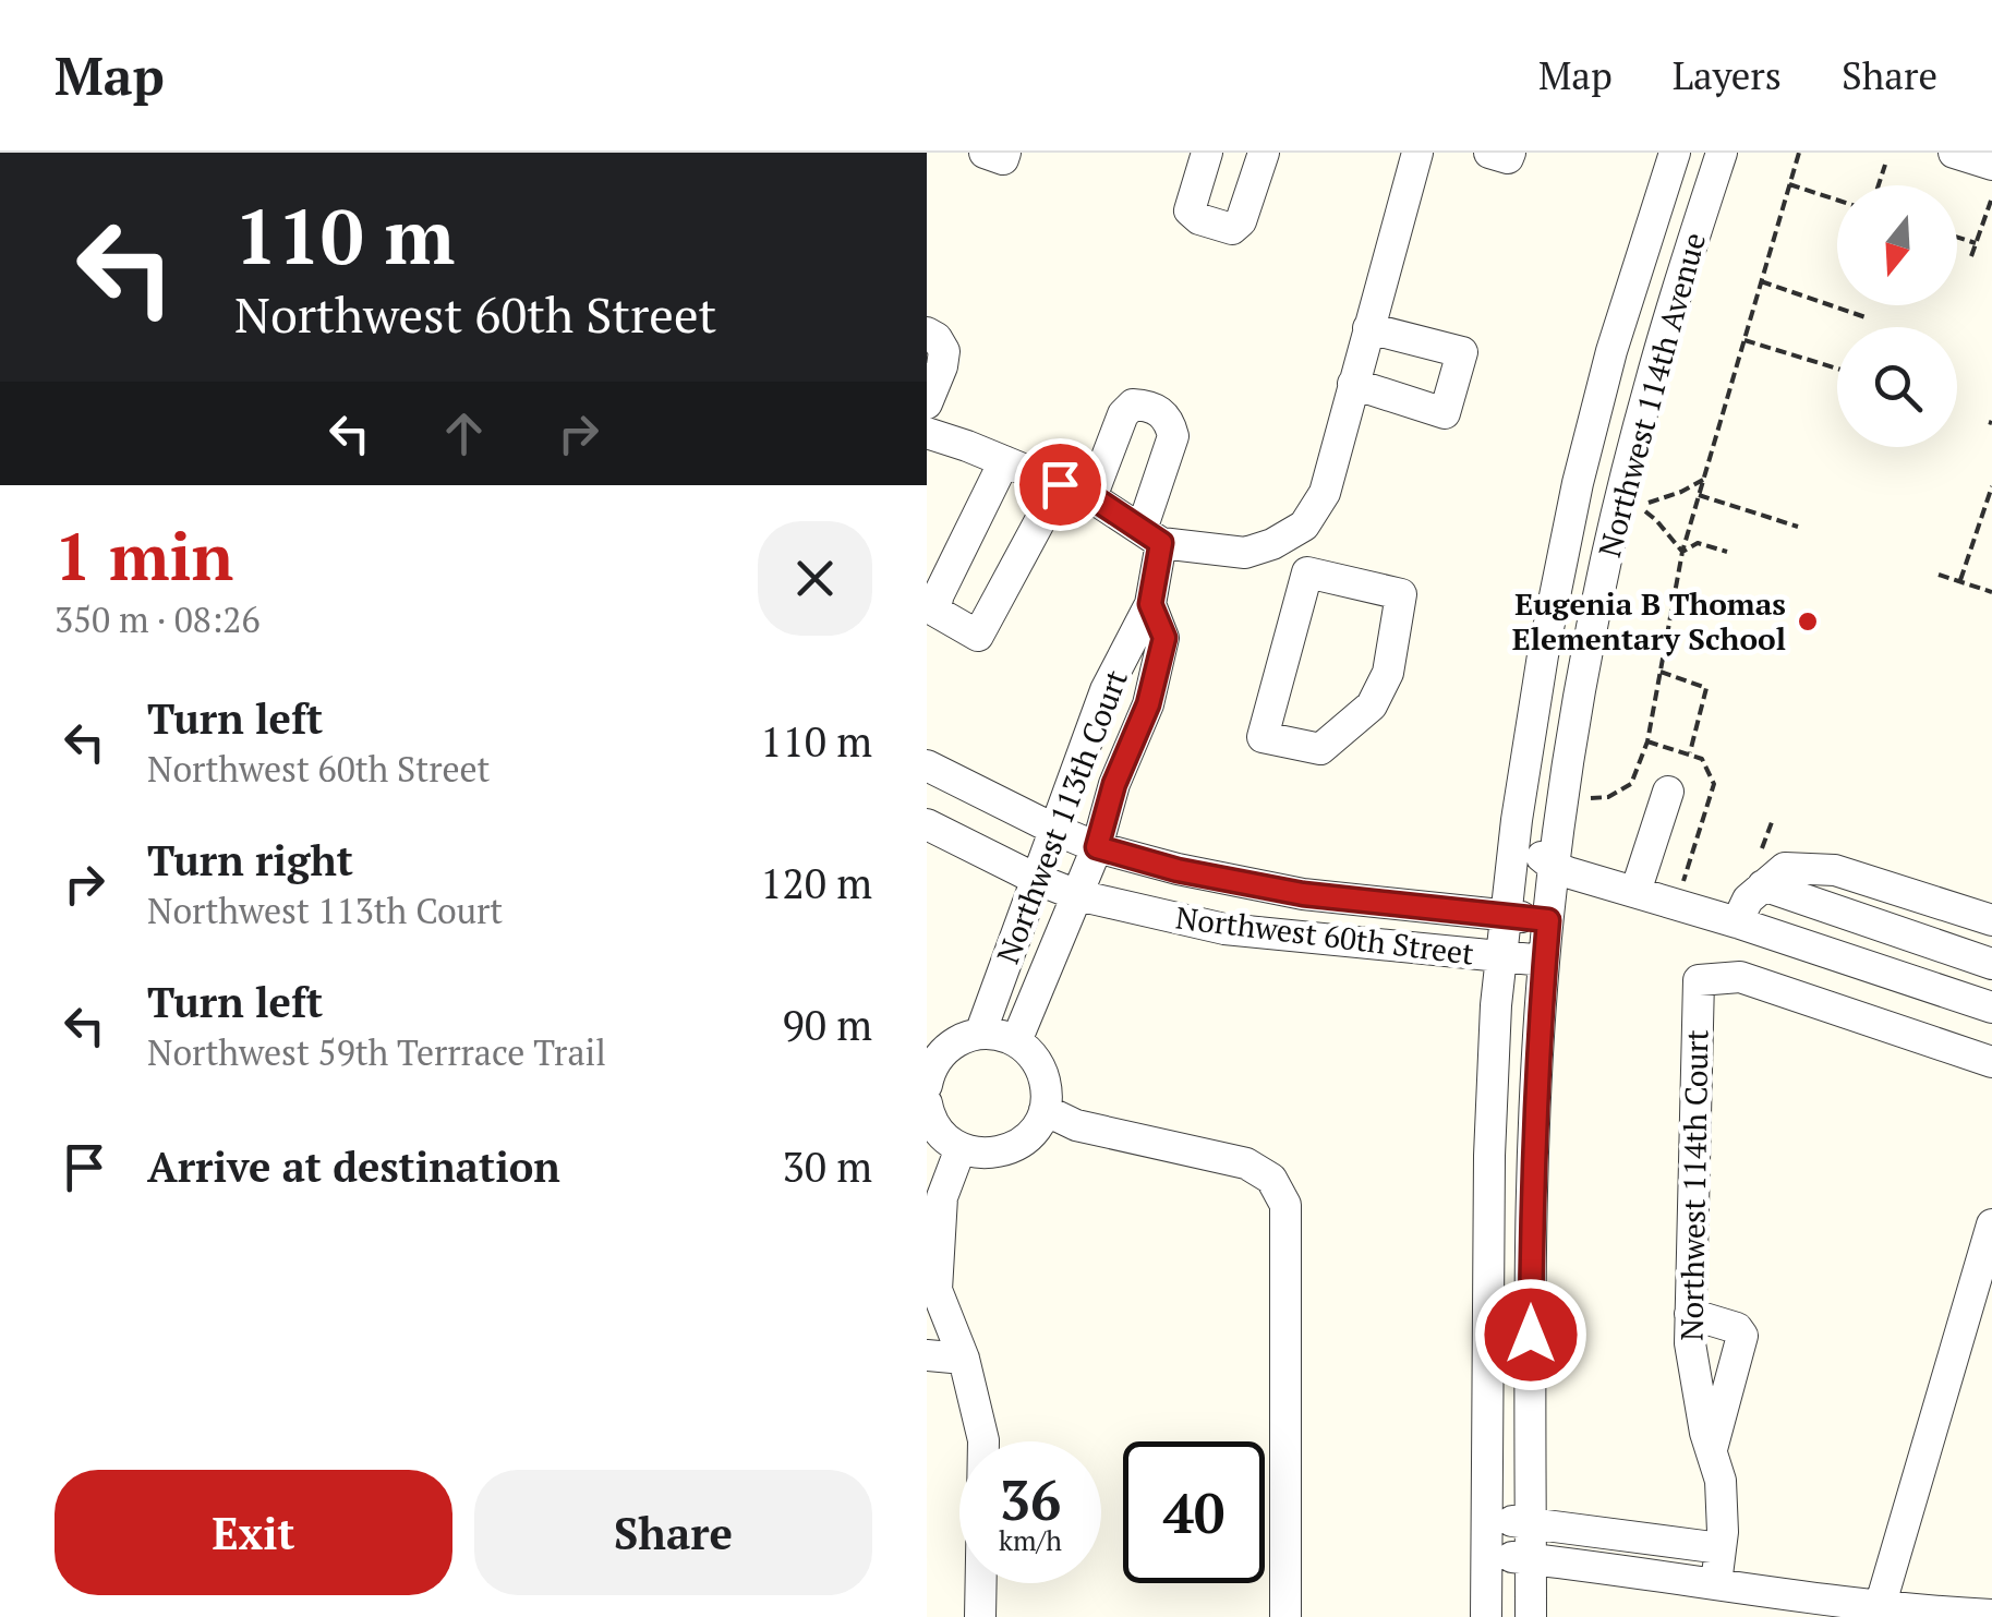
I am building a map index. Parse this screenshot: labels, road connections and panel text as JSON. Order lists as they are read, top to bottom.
{
  "streets": {
    "street": [
      "Northwest 114th Avenue",
      "Northwest 113th Court",
      "Northwest 60th Street",
      "Northwest 114th Court"
    ]
  },
  "crossings": [
    ["Northwest 114th Avenue", "Northwest 60th Street"],
    ["Northwest 113th Court", "Northwest 60th Street"]
  ],
  "places": ["Eugenia B Thomas Elementary School"],
  "north": "bottom",
  "page": {
    "header": "Map",
    "nav": ["Map", "Layers", "Share"],
    "turn": ["110 m", "Northwest 60th Street"],
    "heading": ["1 min", "350 m · 08:26"],
    "list": [
      {
        "name": "Turn left",
        "note": "Northwest 60th Street",
        "value": "110 m"
      },
      {
        "name": "Turn right",
        "note": "Northwest 113th Court",
        "value": "120 m"
      },
      {
        "name": "Turn left",
        "note": "Northwest 59th Terrrace Trail",
        "value": "90 m"
      },
      {
        "name": "Arrive at destination",
        "value": "30 m"
      }
    ],
    "speed": "36 km/h",
    "limit": "40",
    "buttons": ["Exit", "Share"]
  }
}
